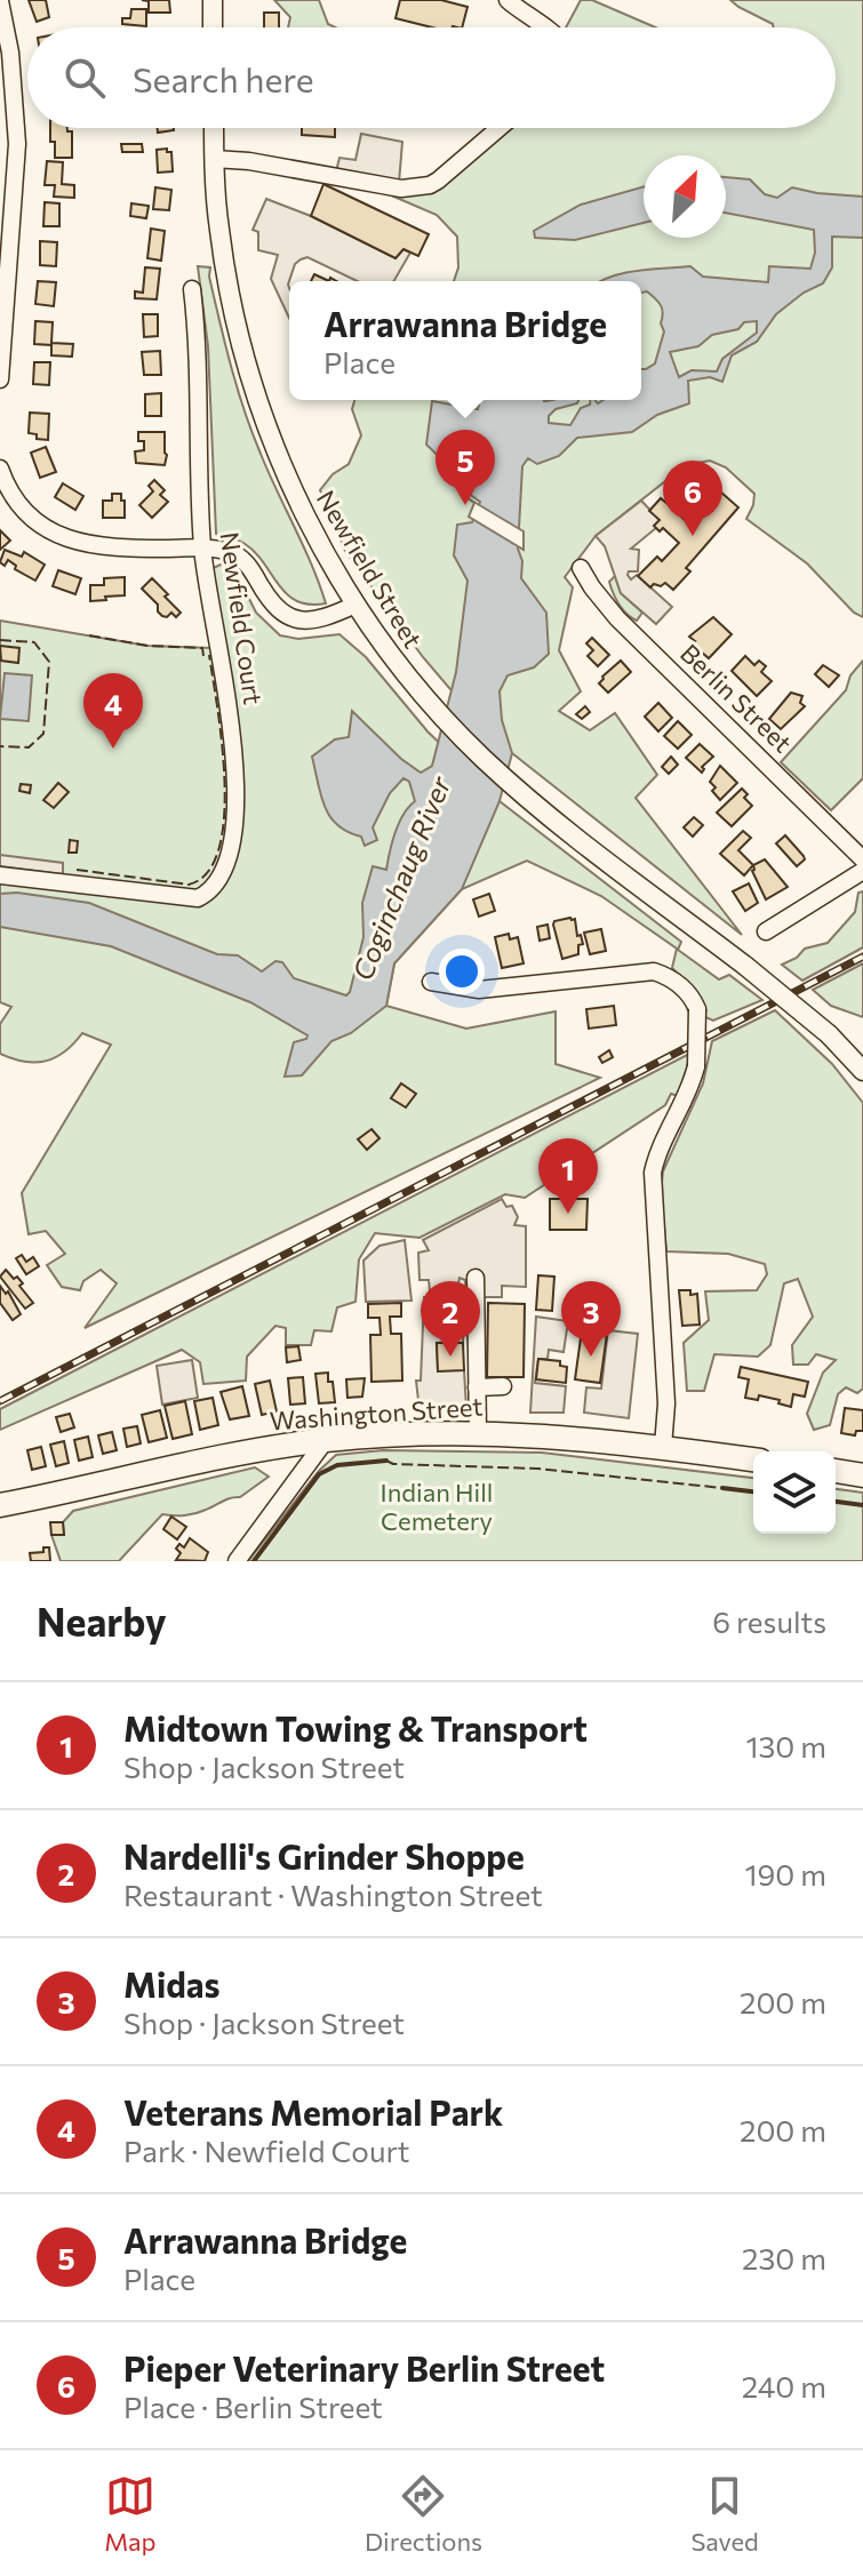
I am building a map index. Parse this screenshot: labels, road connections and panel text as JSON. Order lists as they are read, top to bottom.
{
  "streets": {
    "highway": ["Washington Street"],
    "main road": ["Newfield Street"],
    "street": ["Newfield Court", "Berlin Street"]
  },
  "water": ["Coginchaug River"],
  "parks": ["Indian Hill Cemetery"],
  "north": "top right",
  "page": {
    "search": "Search here",
    "popup": ["Arrawanna Bridge", "Place"],
    "pins": [
      "5",
      "6",
      "4",
      "1",
      "2",
      "3"
    ],
    "heading": ["Nearby", "6 results"],
    "list": [
      {
        "mark": "1",
        "name": "Midtown Towing & Transport",
        "note": "Shop · Jackson Street",
        "value": "130 m"
      },
      {
        "mark": "2",
        "name": "Nardelli's Grinder Shoppe",
        "note": "Restaurant · Washington Street",
        "value": "190 m"
      },
      {
        "mark": "3",
        "name": "Midas",
        "note": "Shop · Jackson Street",
        "value": "200 m"
      },
      {
        "mark": "4",
        "name": "Veterans Memorial Park",
        "note": "Park · Newfield Court",
        "value": "200 m"
      },
      {
        "mark": "5",
        "name": "Arrawanna Bridge",
        "note": "Place",
        "value": "230 m"
      },
      {
        "mark": "6",
        "name": "Pieper Veterinary Berlin Street",
        "note": "Place · Berlin Street",
        "value": "240 m"
      }
    ],
    "nav": ["Map", "Directions", "Saved"]
  }
}
